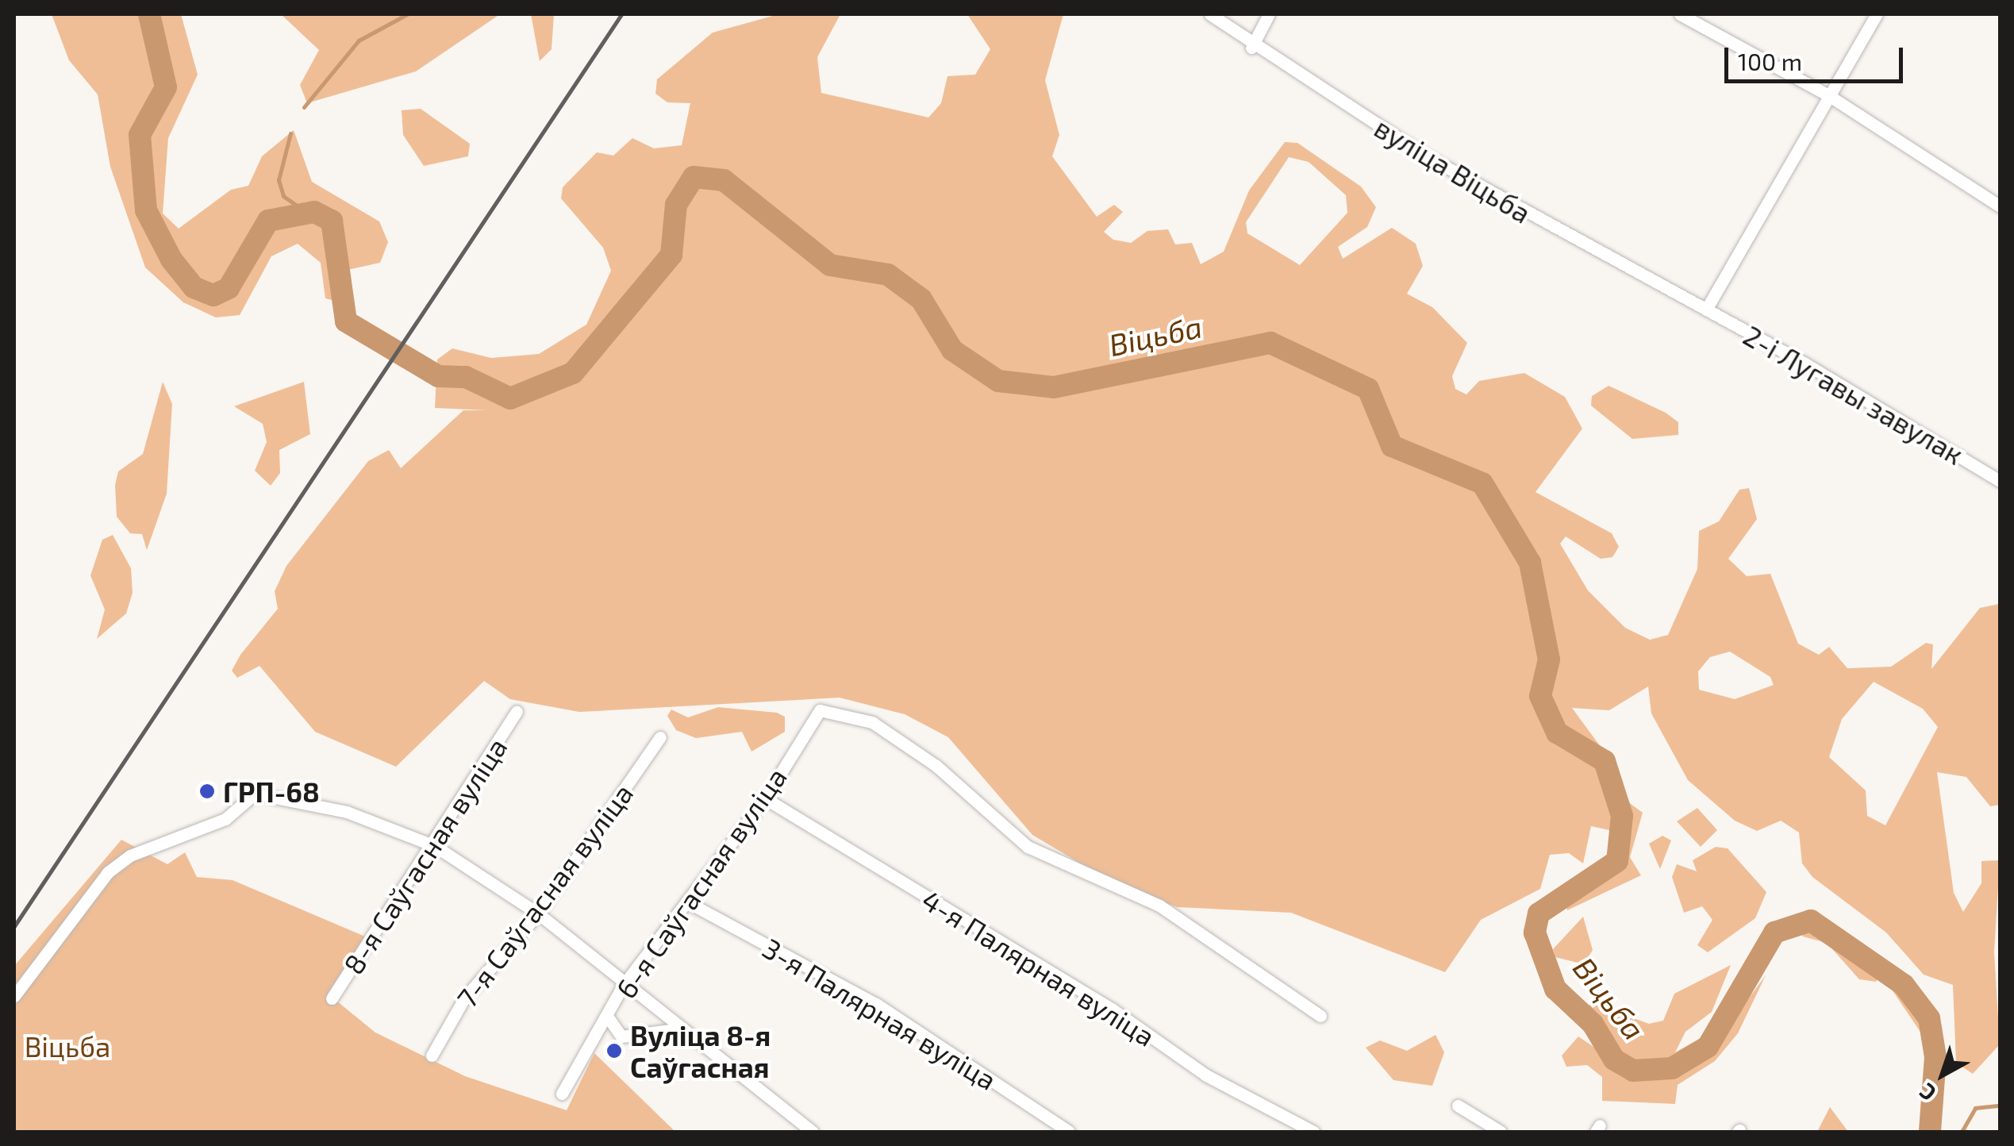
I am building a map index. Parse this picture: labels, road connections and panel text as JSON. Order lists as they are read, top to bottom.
{
  "streets": {
    "street": [
      "вуліца Віцьба",
      "2-і Лугавы завулак",
      "8-я Саўгасная вуліца",
      "6-я Саўгасная вуліца",
      "7-я Саўгасная вуліца",
      "4-я Палярная вуліца",
      "3-я Палярная вуліца"
    ]
  },
  "crossings": [
    ["вуліца Віцьба", "2-і Лугавы завулак"],
    ["6-я Саўгасная вуліца", "4-я Палярная вуліца"],
    ["6-я Саўгасная вуліца", "3-я Палярная вуліца"]
  ],
  "water": ["Віцьба"],
  "parks": ["Віцьба"],
  "places": ["ГРП-68", "Вуліца 8-я Саўгасная"],
  "scale_bar": "100 m",
  "north": "bottom left"
}
